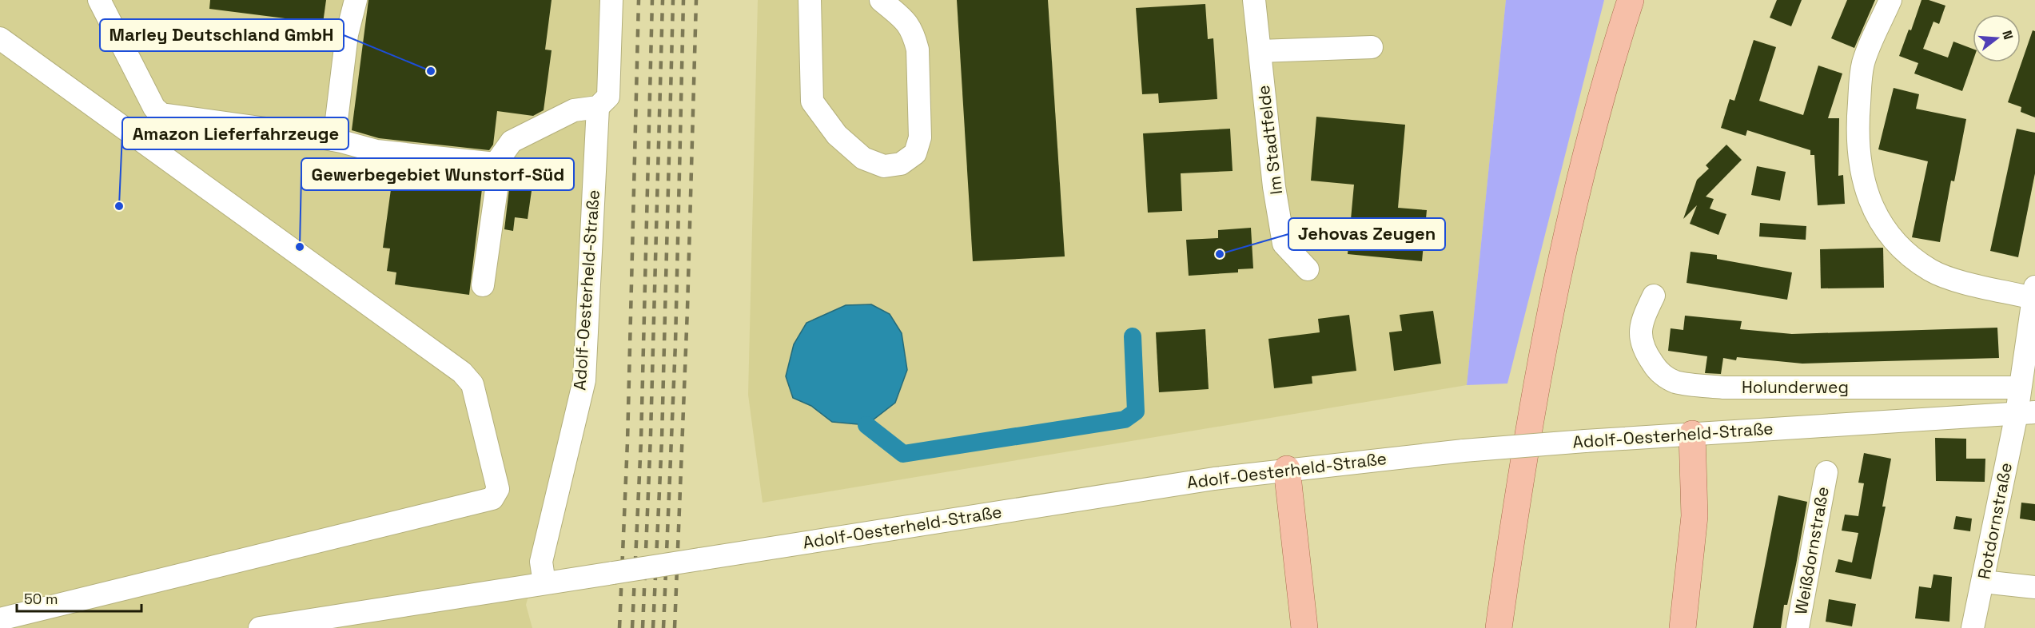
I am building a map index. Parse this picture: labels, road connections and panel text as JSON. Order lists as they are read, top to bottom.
{
  "streets": {
    "street": [
      "Im Stadtfelde",
      "Adolf-Oesterheld-Straße",
      "Holunderweg",
      "Rotdornstraße",
      "Weißdornstraße"
    ]
  },
  "crossings": [
    ["Adolf-Oesterheld-Straße", "Rotdornstraße"],
    ["Holunderweg", "Rotdornstraße"]
  ],
  "places": [
    "Marley Deutschland GmbH",
    "Amazon Lieferfahrzeuge",
    "Gewerbegebiet Wunstorf-Süd",
    "Jehovas Zeugen"
  ],
  "scale_bar": "50 m",
  "north": "right"
}
